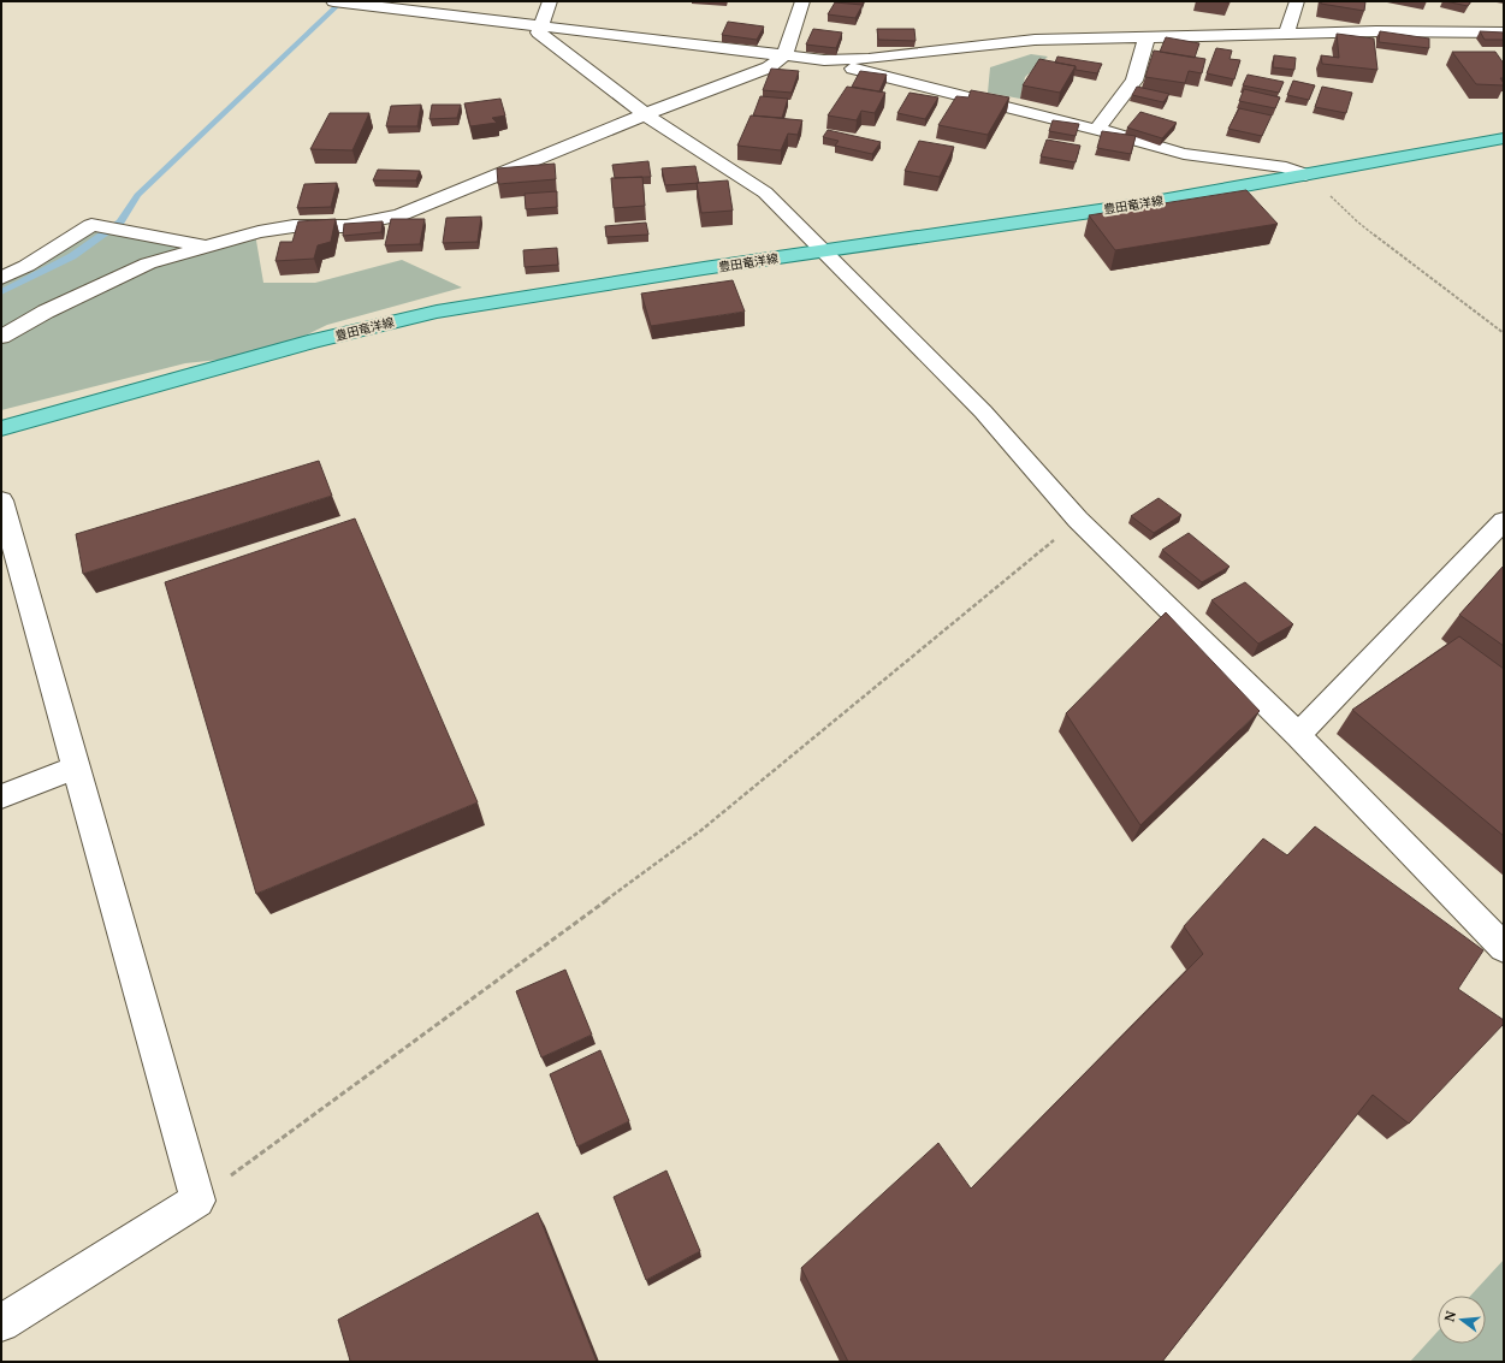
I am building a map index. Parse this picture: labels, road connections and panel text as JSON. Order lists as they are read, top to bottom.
{
  "streets": {
    "main road": ["豊田竜洋線"]
  },
  "north": "left"
}
